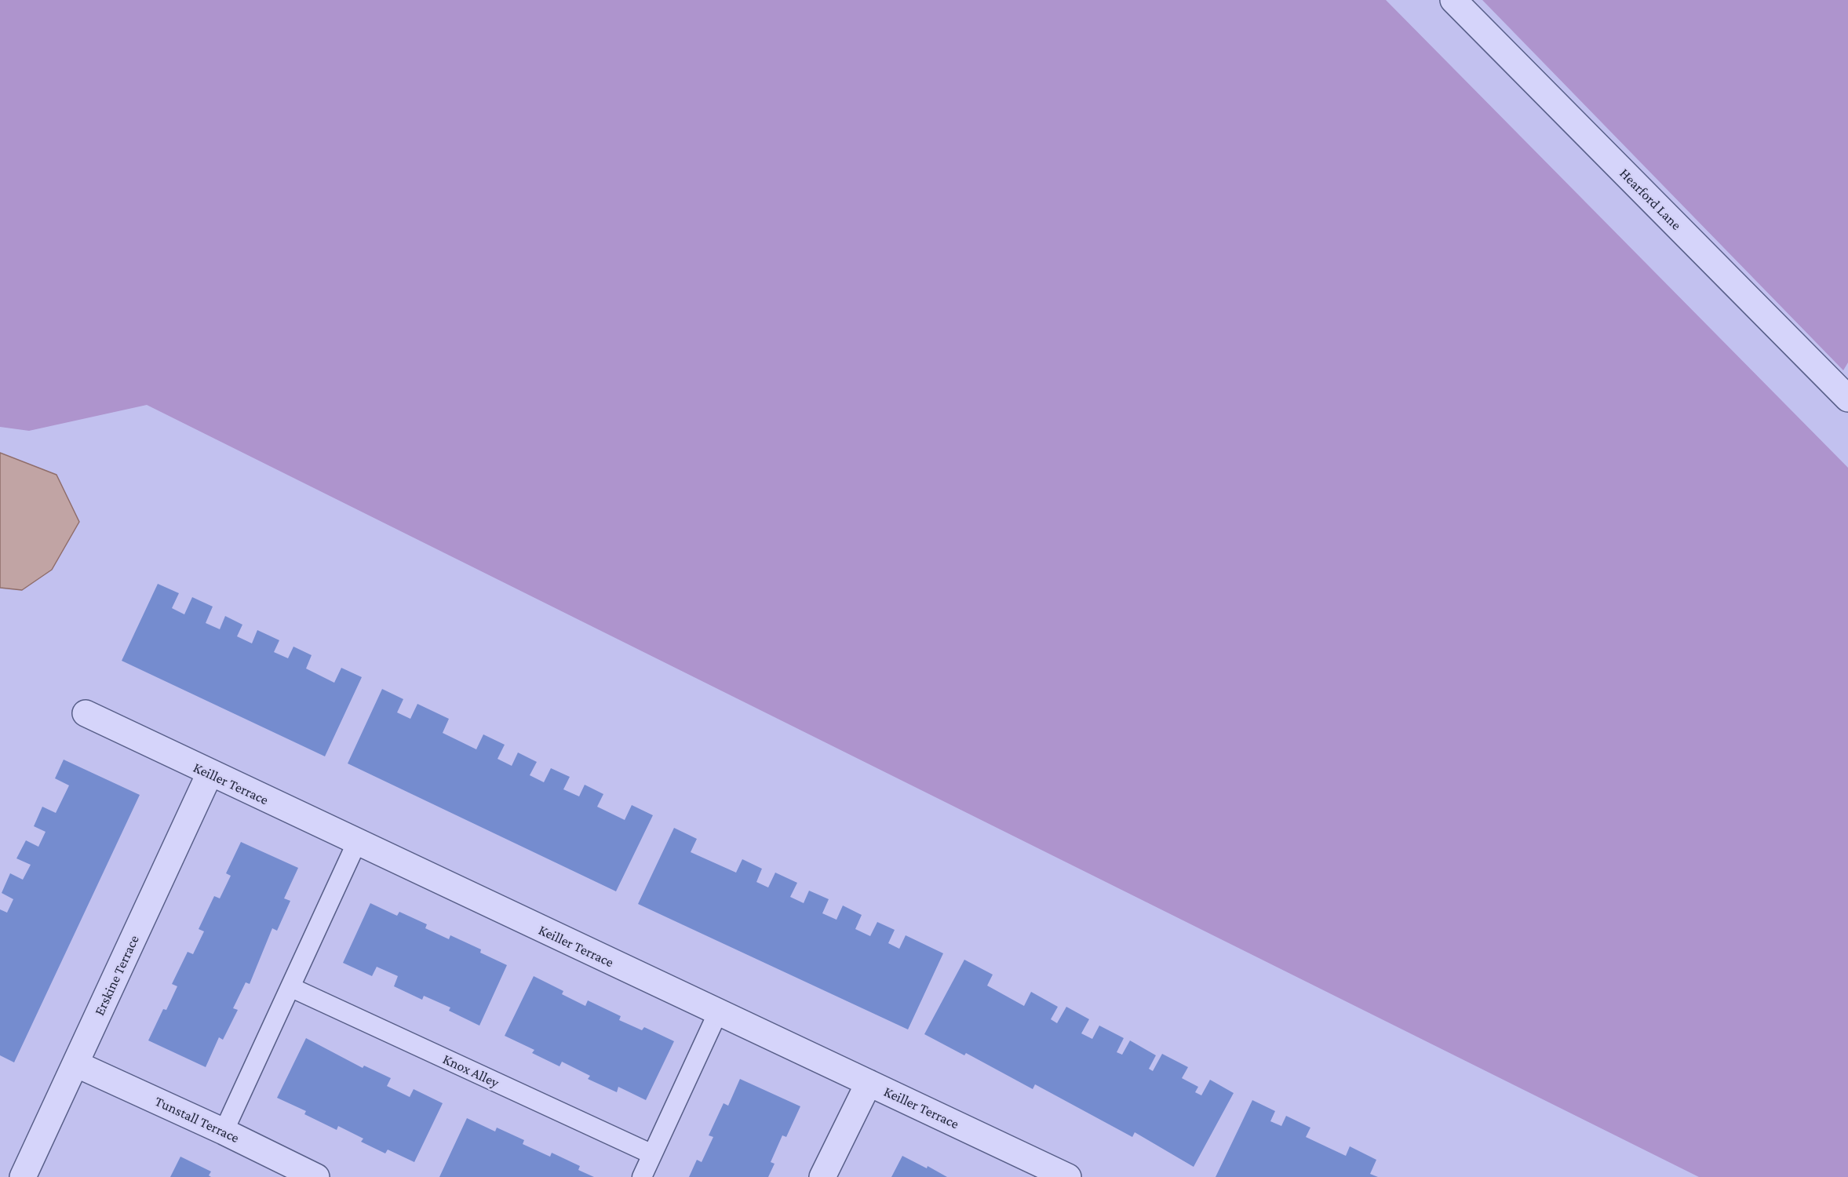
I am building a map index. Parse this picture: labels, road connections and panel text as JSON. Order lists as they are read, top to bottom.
{
  "streets": {
    "street": [
      "Hearford Lane",
      "Keiller Terrace",
      "Erskine Terrace",
      "Tunstall Terrace"
    ],
    "lane": ["Knox Alley"]
  },
  "crossings": [
    ["Keiller Terrace", "Erskine Terrace"],
    ["Erskine Terrace", "Tunstall Terrace"]
  ]
}
